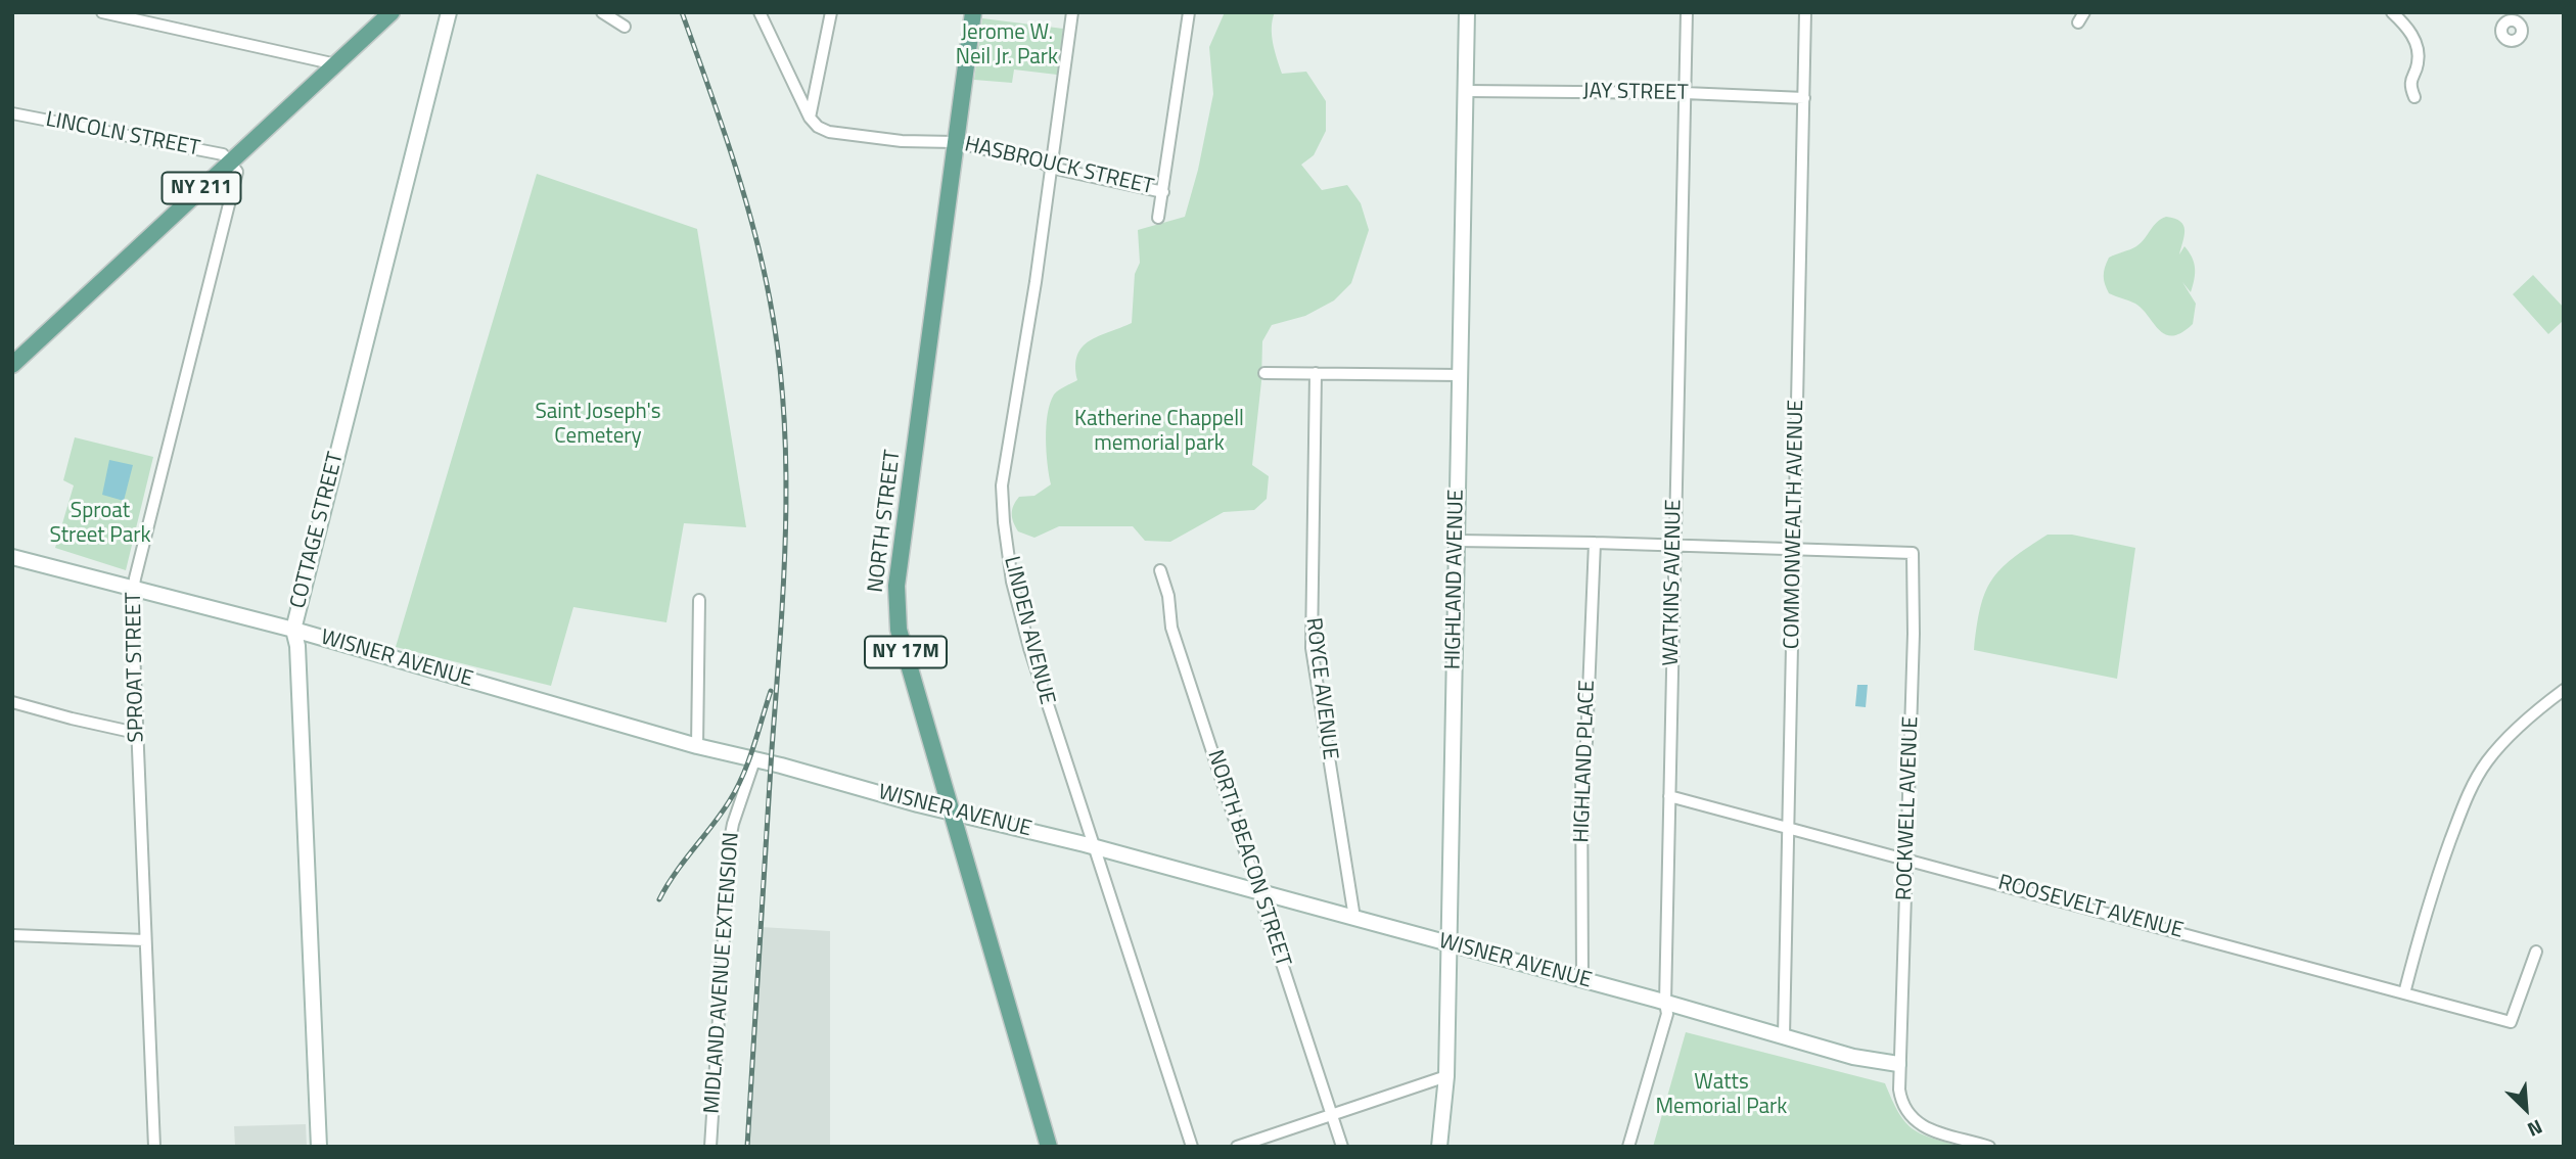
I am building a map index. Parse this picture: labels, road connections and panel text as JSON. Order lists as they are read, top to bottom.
{
  "streets": {
    "main road": ["NY 211", "NORTH STREET", "NY 17M"],
    "street": [
      "JAY STREET",
      "LINCOLN STREET",
      "HASBROUCK STREET",
      "COMMONWEALTH AVENUE",
      "COTTAGE STREET",
      "HIGHLAND AVENUE",
      "WATKINS AVENUE",
      "LINDEN AVENUE",
      "WISNER AVENUE",
      "SPROAT STREET",
      "ROYCE AVENUE",
      "HIGHLAND PLACE",
      "ROCKWELL AVENUE",
      "NORTH BEACON STREET",
      "ROOSEVELT AVENUE",
      "MIDLAND AVENUE EXTENSION"
    ]
  },
  "crossings": [
    ["JAY STREET", "COMMONWEALTH AVENUE"],
    ["JAY STREET", "HIGHLAND AVENUE"],
    ["JAY STREET", "WATKINS AVENUE"],
    ["LINCOLN STREET", "NY 211"],
    ["LINCOLN STREET", "SPROAT STREET"],
    ["HASBROUCK STREET", "NORTH STREET"],
    ["HASBROUCK STREET", "LINDEN AVENUE"],
    ["NY 211", "SPROAT STREET"],
    ["NORTH STREET", "WISNER AVENUE"],
    ["COMMONWEALTH AVENUE", "WISNER AVENUE"],
    ["COMMONWEALTH AVENUE", "ROCKWELL AVENUE"],
    ["COMMONWEALTH AVENUE", "ROOSEVELT AVENUE"],
    ["COTTAGE STREET", "WISNER AVENUE"],
    ["HIGHLAND AVENUE", "WISNER AVENUE"],
    ["WATKINS AVENUE", "WISNER AVENUE"],
    ["WATKINS AVENUE", "ROOSEVELT AVENUE"],
    ["LINDEN AVENUE", "WISNER AVENUE"],
    ["WISNER AVENUE", "SPROAT STREET"],
    ["WISNER AVENUE", "ROYCE AVENUE"],
    ["WISNER AVENUE", "HIGHLAND PLACE"],
    ["WISNER AVENUE", "ROCKWELL AVENUE"],
    ["WISNER AVENUE", "NORTH BEACON STREET"],
    ["WISNER AVENUE", "MIDLAND AVENUE EXTENSION"],
    ["ROCKWELL AVENUE", "ROOSEVELT AVENUE"]
  ],
  "parks": [
    "Jerome W. Neil Jr. Park",
    "Saint Joseph's Cemetery",
    "Katherine Chappell memorial park",
    "Sproat Street Park",
    "Watts Memorial Park"
  ],
  "north": "bottom right"
}
